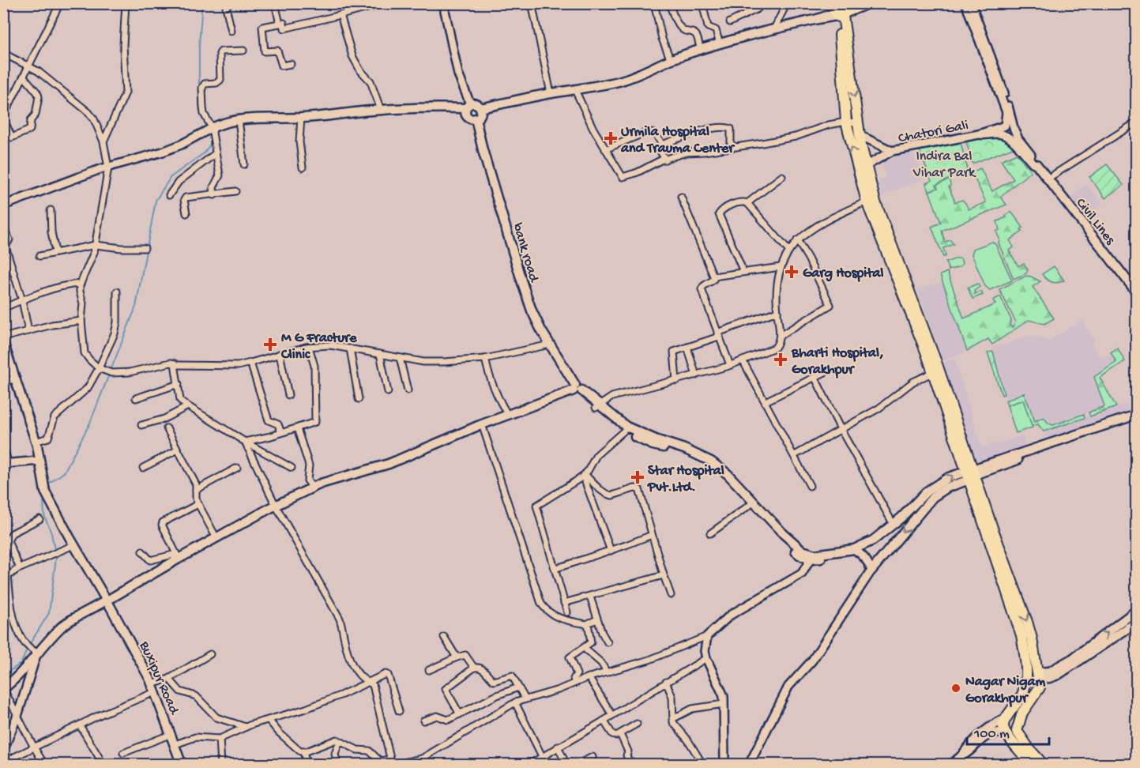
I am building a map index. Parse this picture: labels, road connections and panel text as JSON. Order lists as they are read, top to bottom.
{
  "streets": {
    "main road": ["Civil Lines", "bank road", "Buxipur Road"],
    "street": ["Chatori Gali"]
  },
  "parks": ["Indira Bal Vihar Park"],
  "places": {
    "health": [
      "Urmila Hospital and Trauma Center",
      "Garg Hospital",
      "M G Fracture Clinic",
      "Bharti Hospital, Gorakhpur",
      "Star Hospital Pvt.Ltd."
    ],
    "other": ["Nagar Nigam Gorakhpur"]
  },
  "scale_bar": "100 m"
}
